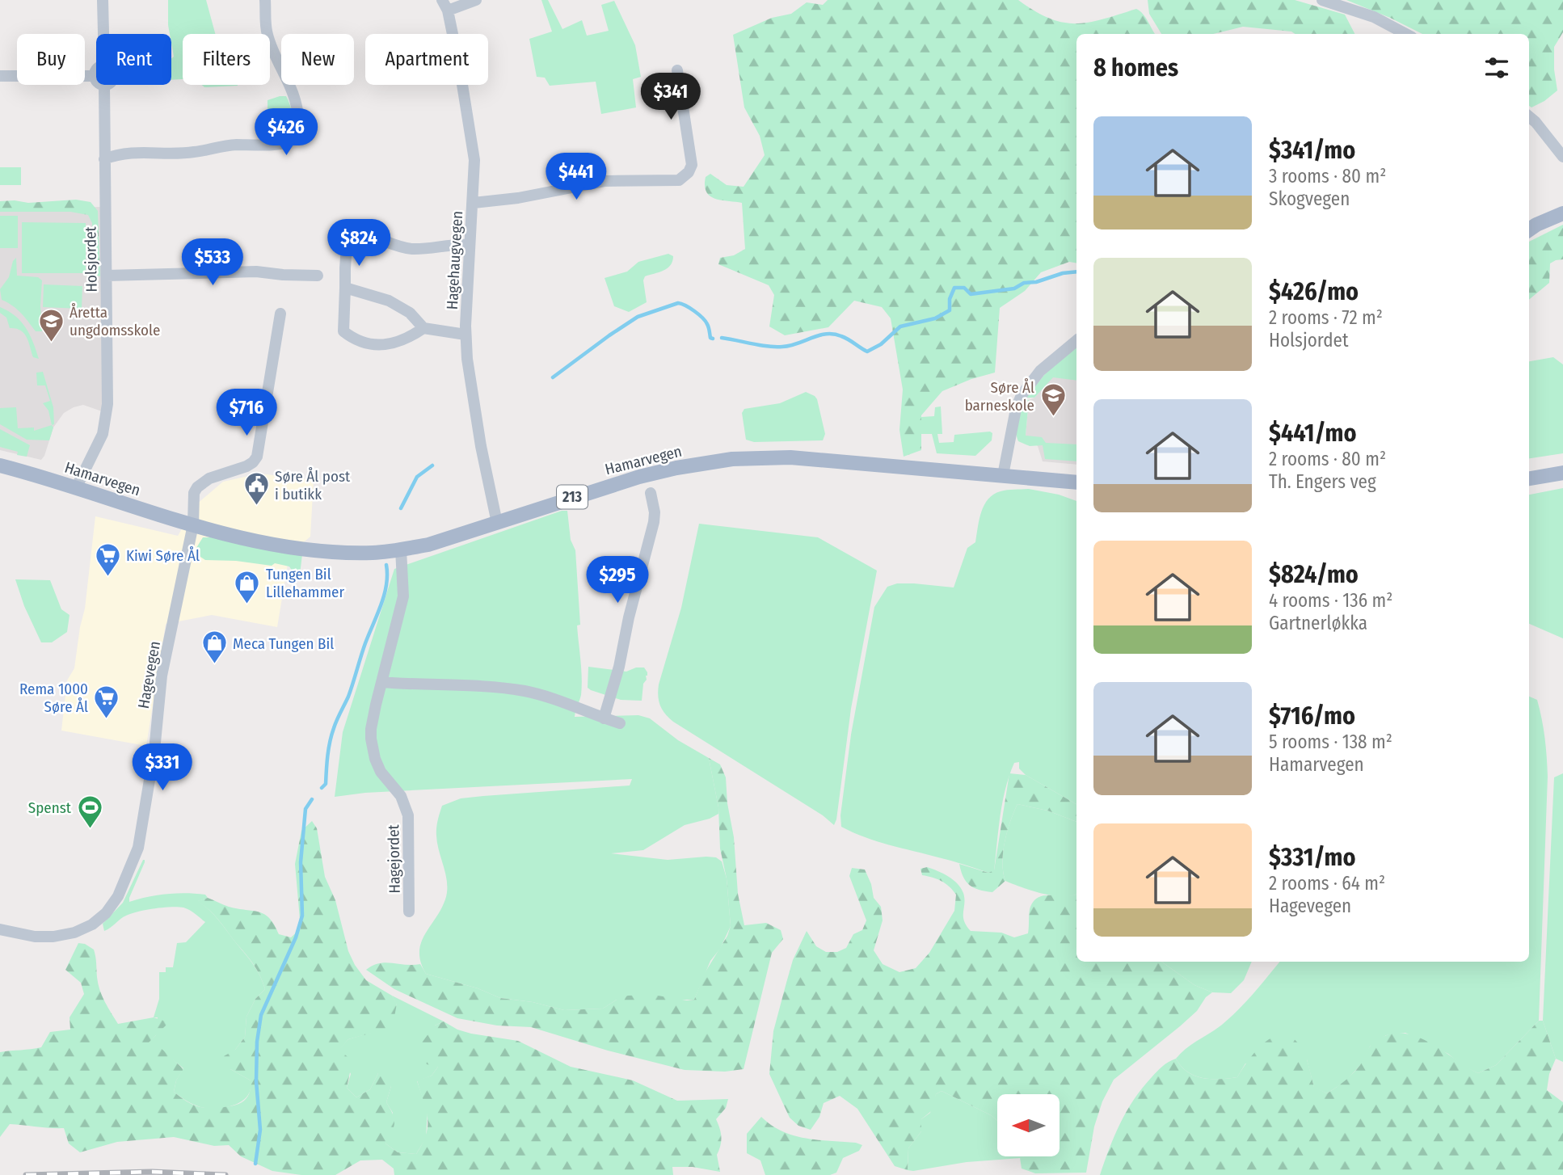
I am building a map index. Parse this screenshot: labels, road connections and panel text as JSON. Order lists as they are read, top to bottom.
{
  "streets": {
    "main road": ["Hamarvegen", "213"],
    "street": [
      "Holsjordet",
      "Hagehaugvegen",
      "Hagevegen",
      "Hagejordet"
    ]
  },
  "crossings": [
    ["Holsjordet", "Hamarvegen"],
    ["Hagehaugvegen", "Hamarvegen"],
    ["Hamarvegen", "Hagevegen"],
    ["Hamarvegen", "Hagejordet"]
  ],
  "places": {
    "school or university": ["Åretta ungdomsskole", "Søre Ål barneskole"],
    "public building": ["Søre Ål post i butikk"],
    "supermarket": ["Kiwi Søre Ål", "Rema 1000 Søre Ål"],
    "shop": ["Tungen Bil Lillehammer", "Meca Tungen Bil"],
    "sports": ["Spenst"]
  },
  "north": "left",
  "page": {
    "chip": [
      "Buy",
      "Rent",
      "Filters",
      "New",
      "Apartment"
    ],
    "heading": "8 homes",
    "price": [
      "$341",
      "$426",
      "$441",
      "$824",
      "$533",
      "$716",
      "$295",
      "$331"
    ],
    "list": [
      {
        "name": "$341/mo",
        "note": "3 rooms · 80 m² · Skogvegen"
      },
      {
        "name": "$426/mo",
        "note": "2 rooms · 72 m² · Holsjordet"
      },
      {
        "name": "$441/mo",
        "note": "2 rooms · 80 m² · Th. Engers veg"
      },
      {
        "name": "$824/mo",
        "note": "4 rooms · 136 m² · Gartnerløkka"
      },
      {
        "name": "$716/mo",
        "note": "5 rooms · 138 m² · Hamarvegen"
      },
      {
        "name": "$331/mo",
        "note": "2 rooms · 64 m² · Hagevegen"
      }
    ]
  }
}
